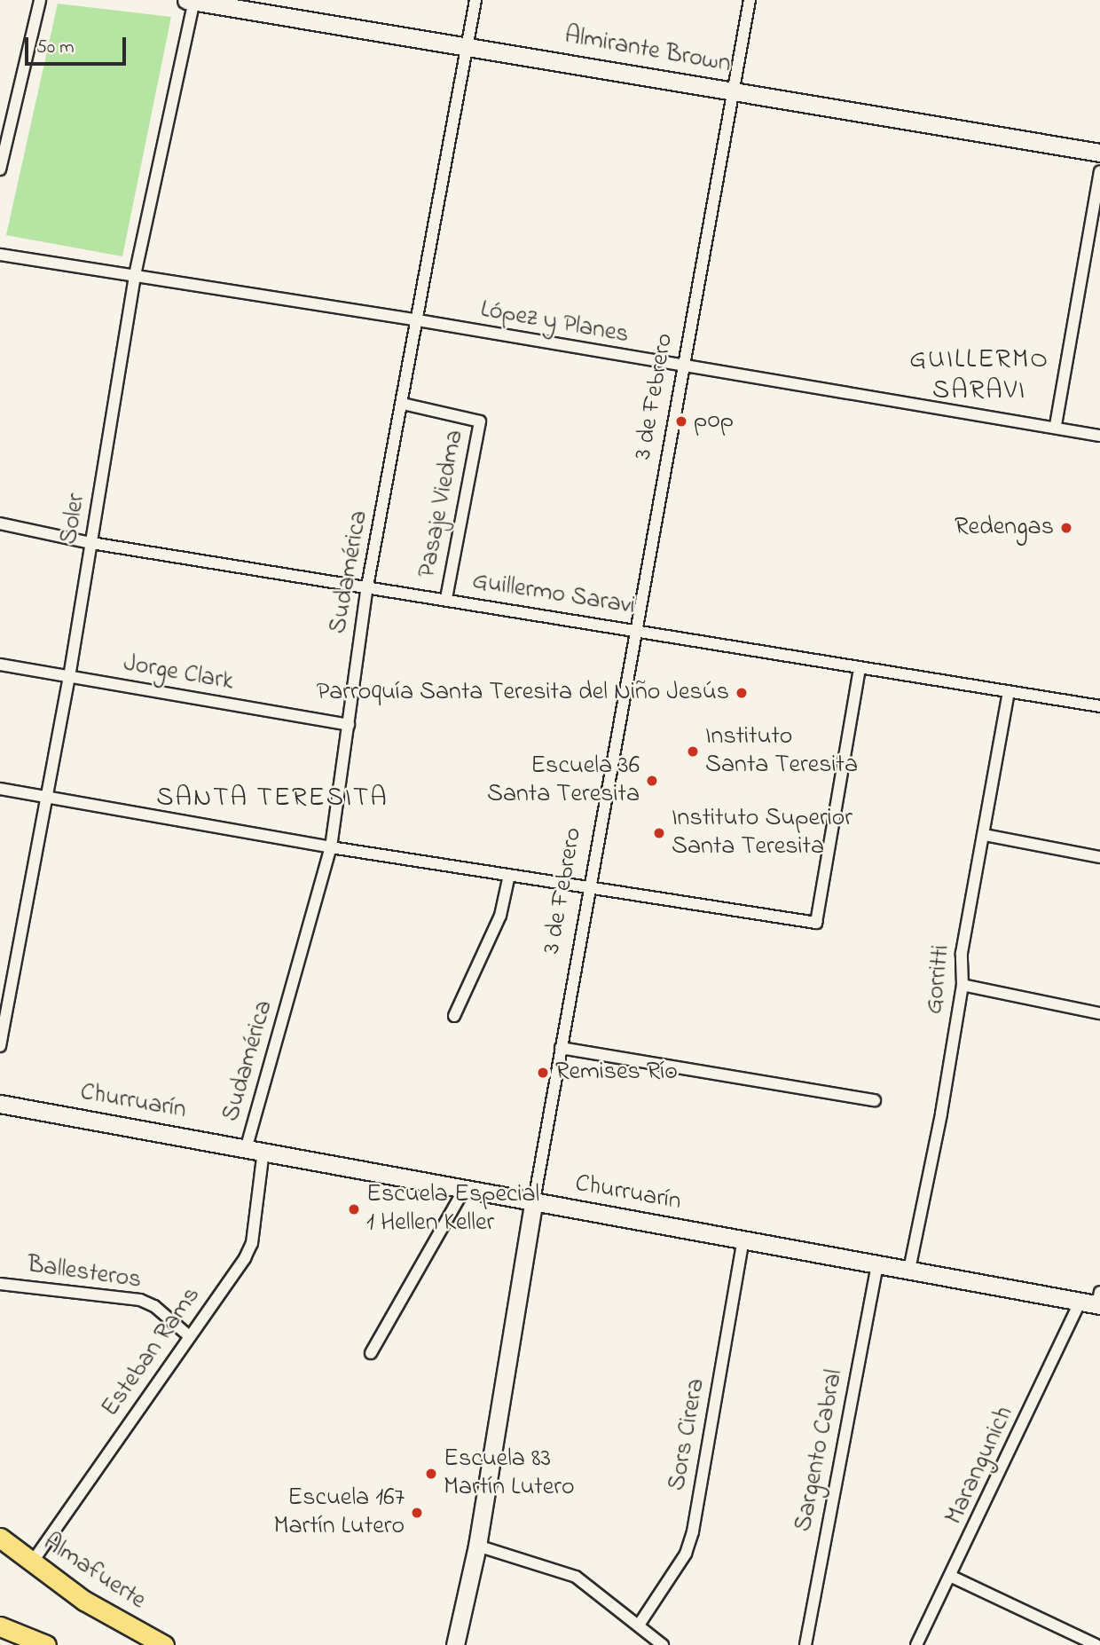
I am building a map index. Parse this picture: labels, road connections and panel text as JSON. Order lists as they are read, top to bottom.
{
  "streets": {
    "main road": [
      "Almirante Brown",
      "3 de Febrero",
      "Churruarín",
      "Almafuerte"
    ],
    "street": [
      "López y Planes",
      "Pasaje Viedma",
      "Soler",
      "Sudamérica",
      "Guillermo Saravi",
      "Jorge Clark",
      "Gorritti",
      "Ballesteros",
      "Esteban Rams",
      "Sors Cirera",
      "Sargento Cabral",
      "Marangunich"
    ]
  },
  "crossings": [
    ["Almirante Brown", "3 de Febrero"],
    ["Almirante Brown", "Soler"],
    ["Almirante Brown", "Sudamérica"],
    ["López y Planes", "3 de Febrero"],
    ["López y Planes", "Soler"],
    ["López y Planes", "Sudamérica"],
    ["3 de Febrero", "Guillermo Saravi"],
    ["3 de Febrero", "Churruarín"],
    ["Pasaje Viedma", "Sudamérica"],
    ["Pasaje Viedma", "Guillermo Saravi"],
    ["Soler", "Guillermo Saravi"],
    ["Soler", "Jorge Clark"],
    ["Sudamérica", "Guillermo Saravi"],
    ["Sudamérica", "Jorge Clark"],
    ["Sudamérica", "Churruarín"],
    ["Sudamérica", "Esteban Rams"],
    ["Guillermo Saravi", "Gorritti"],
    ["Gorritti", "Churruarín"],
    ["Churruarín", "Esteban Rams"],
    ["Churruarín", "Sors Cirera"],
    ["Churruarín", "Sargento Cabral"],
    ["Churruarín", "Marangunich"],
    ["Ballesteros", "Esteban Rams"],
    ["Esteban Rams", "Almafuerte"]
  ],
  "districts": ["GUILLERMO SARAVI", "SANTA TERESITA"],
  "places": [
    "pop",
    "Redengas",
    "Parroquía Santa Teresita del Niño Jesús",
    "Instituto Santa Teresita",
    "Escuela 36 Santa Teresita",
    "Instituto Superior Santa Teresita",
    "Remises Río",
    "Escuela Especial 1 Hellen Keller",
    "Escuela 83 Martín Lutero",
    "Escuela 167 Martín Lutero"
  ],
  "scale_bar": "50 m"
}
